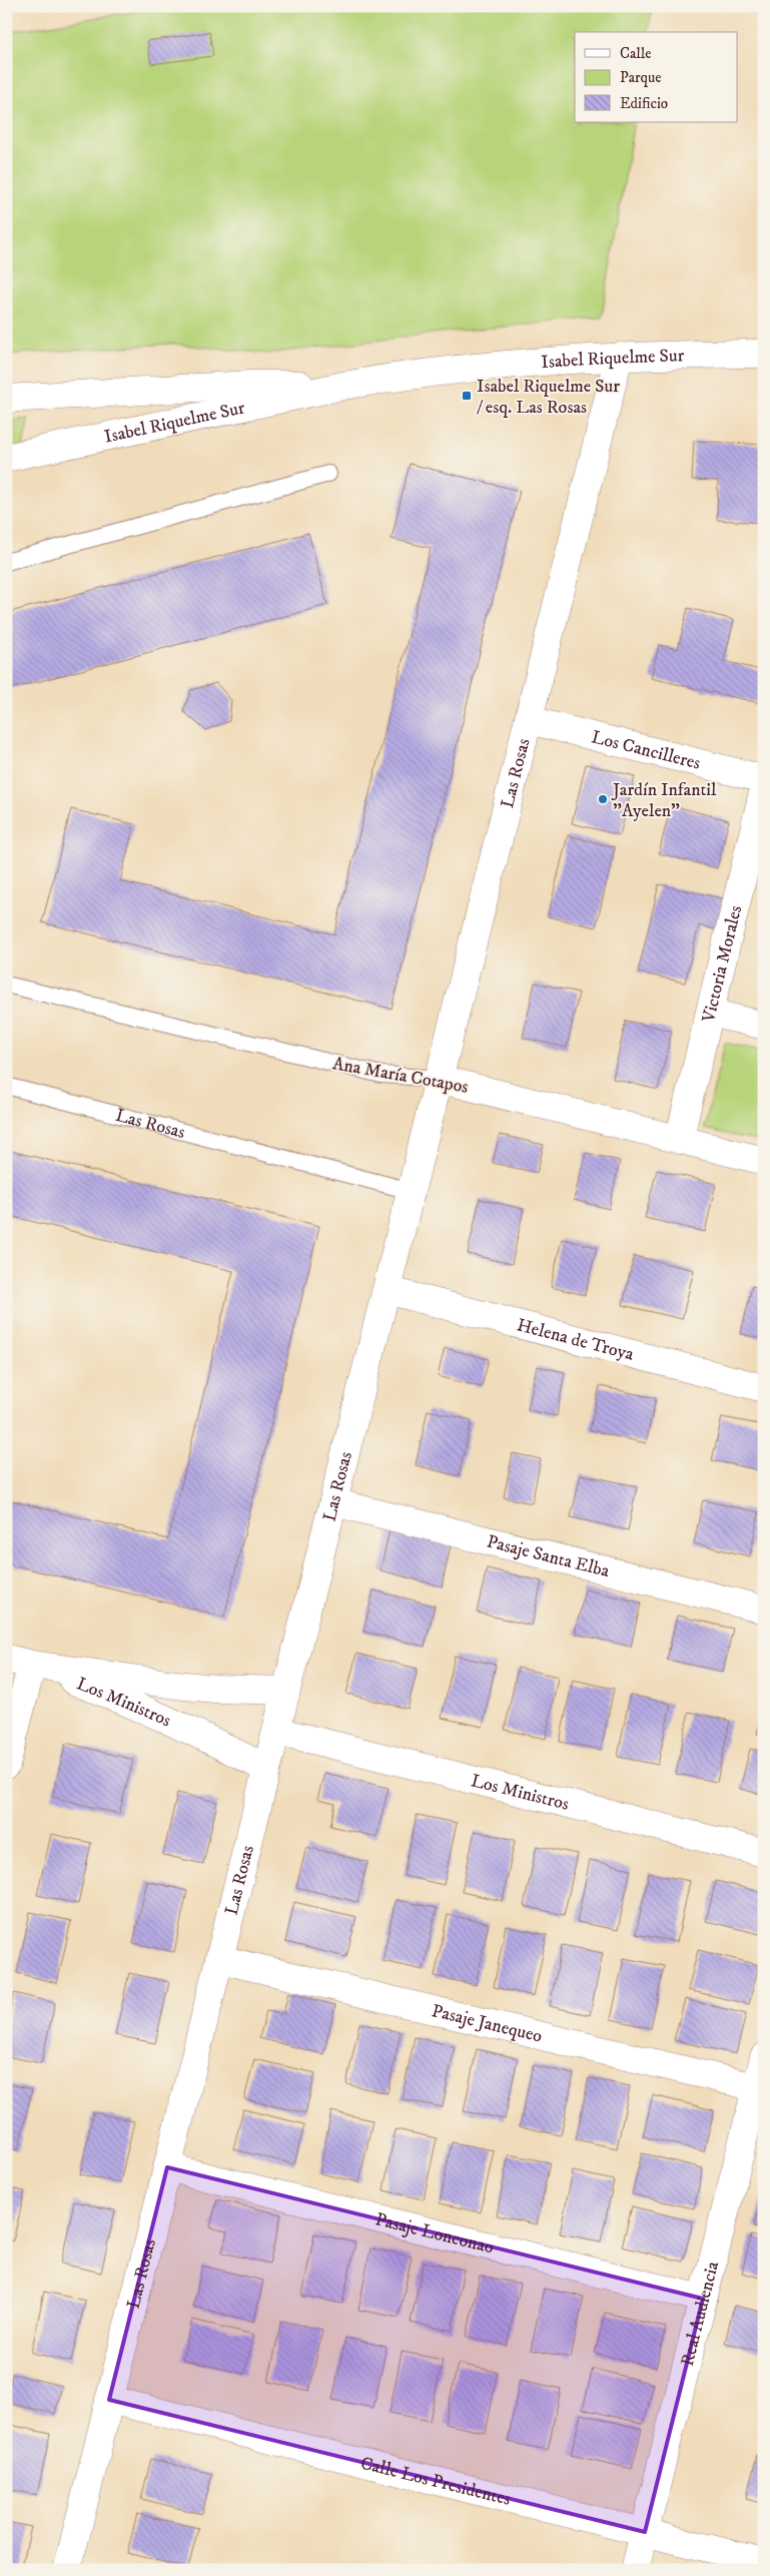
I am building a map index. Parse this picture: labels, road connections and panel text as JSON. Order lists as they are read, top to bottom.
{
  "streets": {
    "street": [
      "Isabel Riquelme Sur",
      "Los Cancilleres",
      "Las Rosas",
      "Victoria Morales",
      "Ana María Cotapos",
      "Helena de Troya",
      "Pasaje Santa Elba",
      "Los Ministros",
      "Pasaje Janequeo",
      "Pasaje Lonconao",
      "Real Audiencia",
      "Calle Los Presidentes"
    ]
  },
  "crossings": [
    ["Isabel Riquelme Sur", "Las Rosas"],
    ["Los Cancilleres", "Las Rosas"],
    ["Las Rosas", "Ana María Cotapos"],
    ["Las Rosas", "Helena de Troya"],
    ["Las Rosas", "Pasaje Santa Elba"],
    ["Las Rosas", "Los Ministros"],
    ["Las Rosas", "Pasaje Janequeo"],
    ["Las Rosas", "Pasaje Lonconao"],
    ["Las Rosas", "Calle Los Presidentes"],
    ["Victoria Morales", "Ana María Cotapos"],
    ["Pasaje Janequeo", "Real Audiencia"],
    ["Pasaje Lonconao", "Real Audiencia"],
    ["Real Audiencia", "Calle Los Presidentes"]
  ],
  "places": {
    "transit": ["Isabel Riquelme Sur / esq. Las Rosas"],
    "other": ["Jardín Infantil \"Ayelen\""]
  },
  "legend": ["Calle", "Parque", "Edificio"]
}
